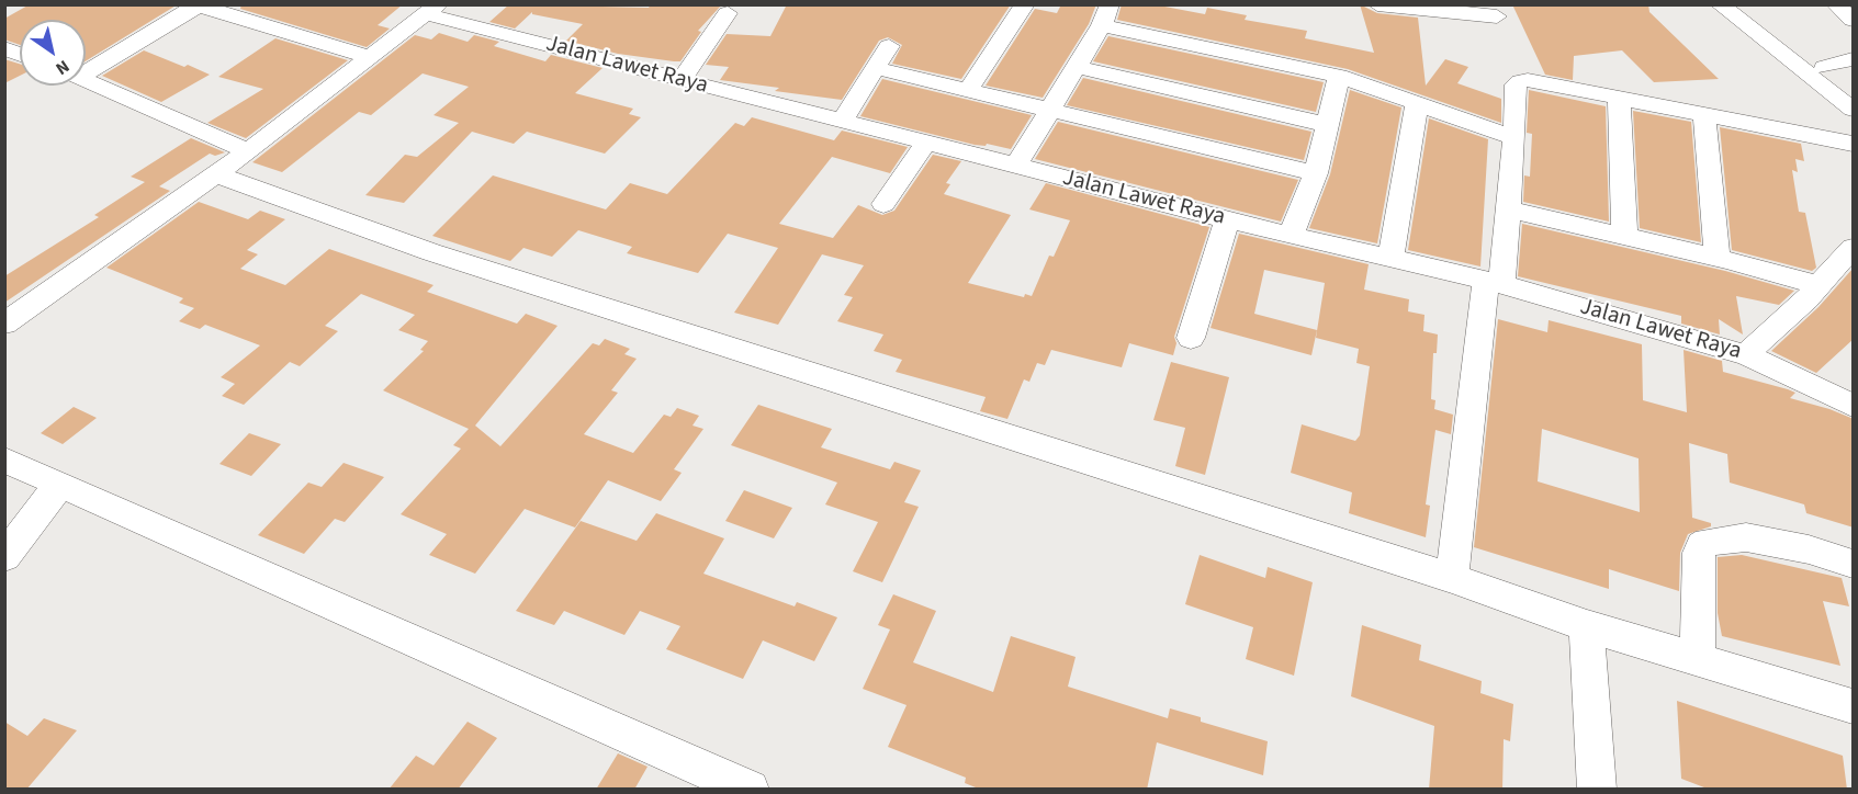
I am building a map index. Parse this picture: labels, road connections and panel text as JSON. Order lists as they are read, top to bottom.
{
  "streets": {
    "street": ["Jalan Lawet Raya"]
  },
  "north": "bottom right"
}
